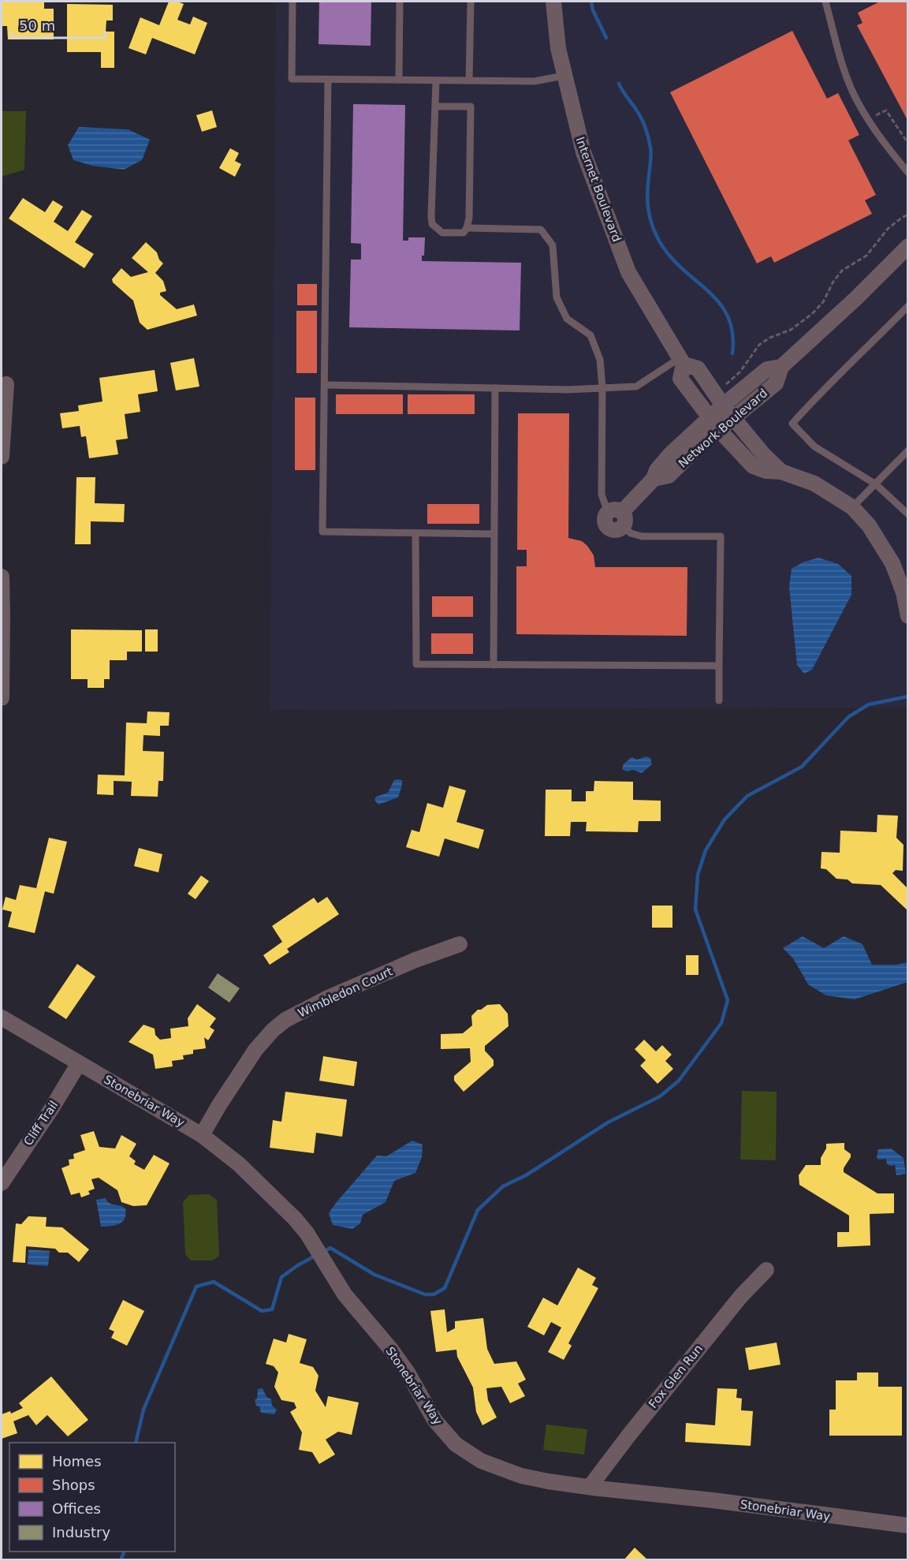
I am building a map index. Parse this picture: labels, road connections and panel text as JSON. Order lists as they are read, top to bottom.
{
  "streets": {
    "street": [
      "Internet Boulevard",
      "Network Boulevard",
      "Wimbledon Court",
      "Stonebriar Way",
      "Cliff Trail",
      "Fox Glen Run"
    ]
  },
  "crossings": [
    ["Internet Boulevard", "Network Boulevard"],
    ["Wimbledon Court", "Stonebriar Way"],
    ["Stonebriar Way", "Cliff Trail"],
    ["Stonebriar Way", "Fox Glen Run"]
  ],
  "legend": [
    "Homes",
    "Shops",
    "Offices",
    "Industry"
  ],
  "scale_bar": "50 m"
}
